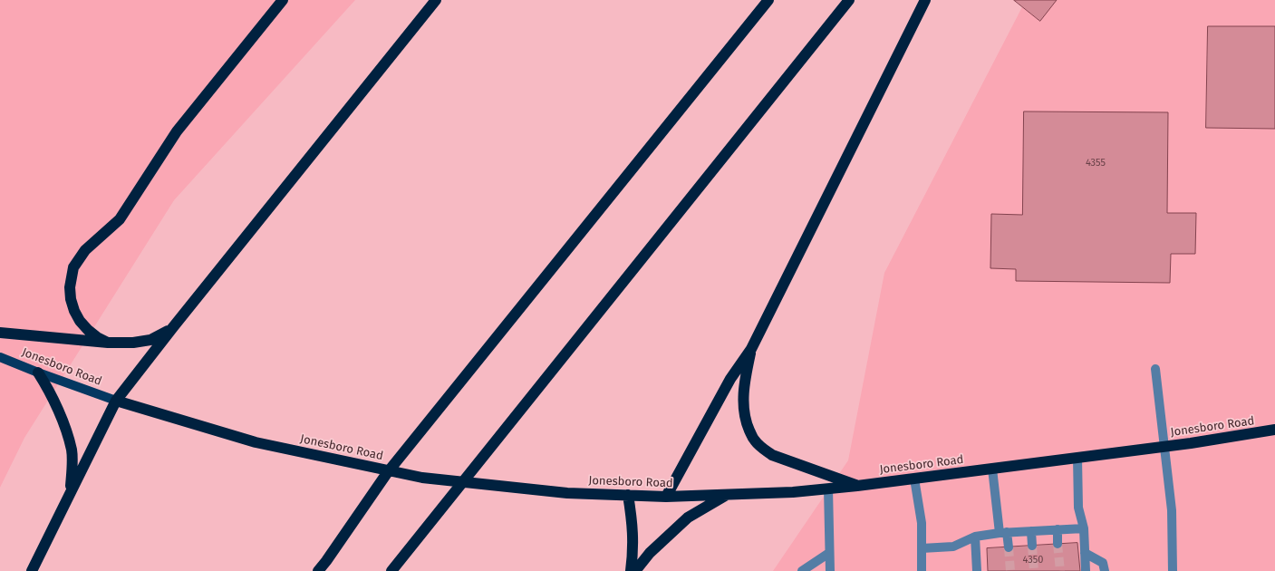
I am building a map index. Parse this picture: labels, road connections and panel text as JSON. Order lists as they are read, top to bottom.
{
  "streets": {
    "highway": ["Jonesboro Road"]
  },
  "house_numbers": ["4355", "4350"]
}
